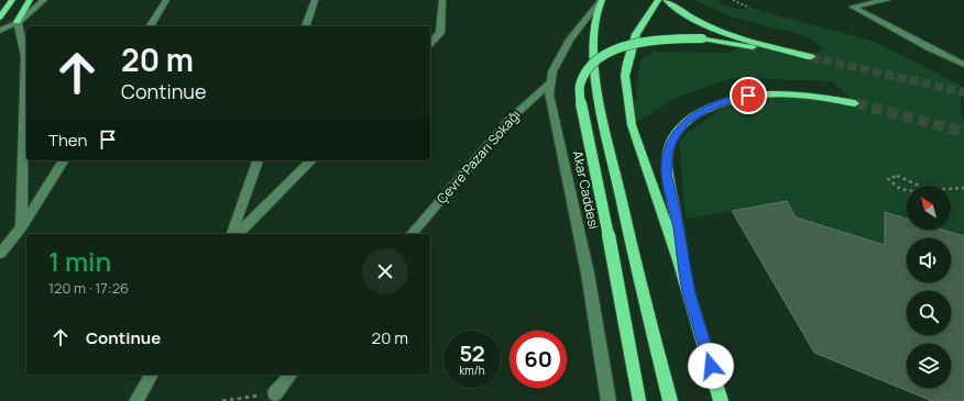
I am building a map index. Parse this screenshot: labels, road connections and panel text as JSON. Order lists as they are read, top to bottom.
{
  "streets": {
    "main road": ["Akar Caddesi"],
    "street": ["Çevre Pazarı Sokağı"]
  },
  "crossings": [
    ["Çevre Pazarı Sokağı", "Akar Caddesi"]
  ],
  "north": "top left",
  "page": {
    "turn": ["20 m", "Continue"],
    "then": "Then",
    "heading": ["1 min", "120 m · 17:26"],
    "list": [
      {
        "name": "Continue",
        "value": "20 m"
      }
    ],
    "speed": "52 km/h",
    "limit": "60"
  }
}
